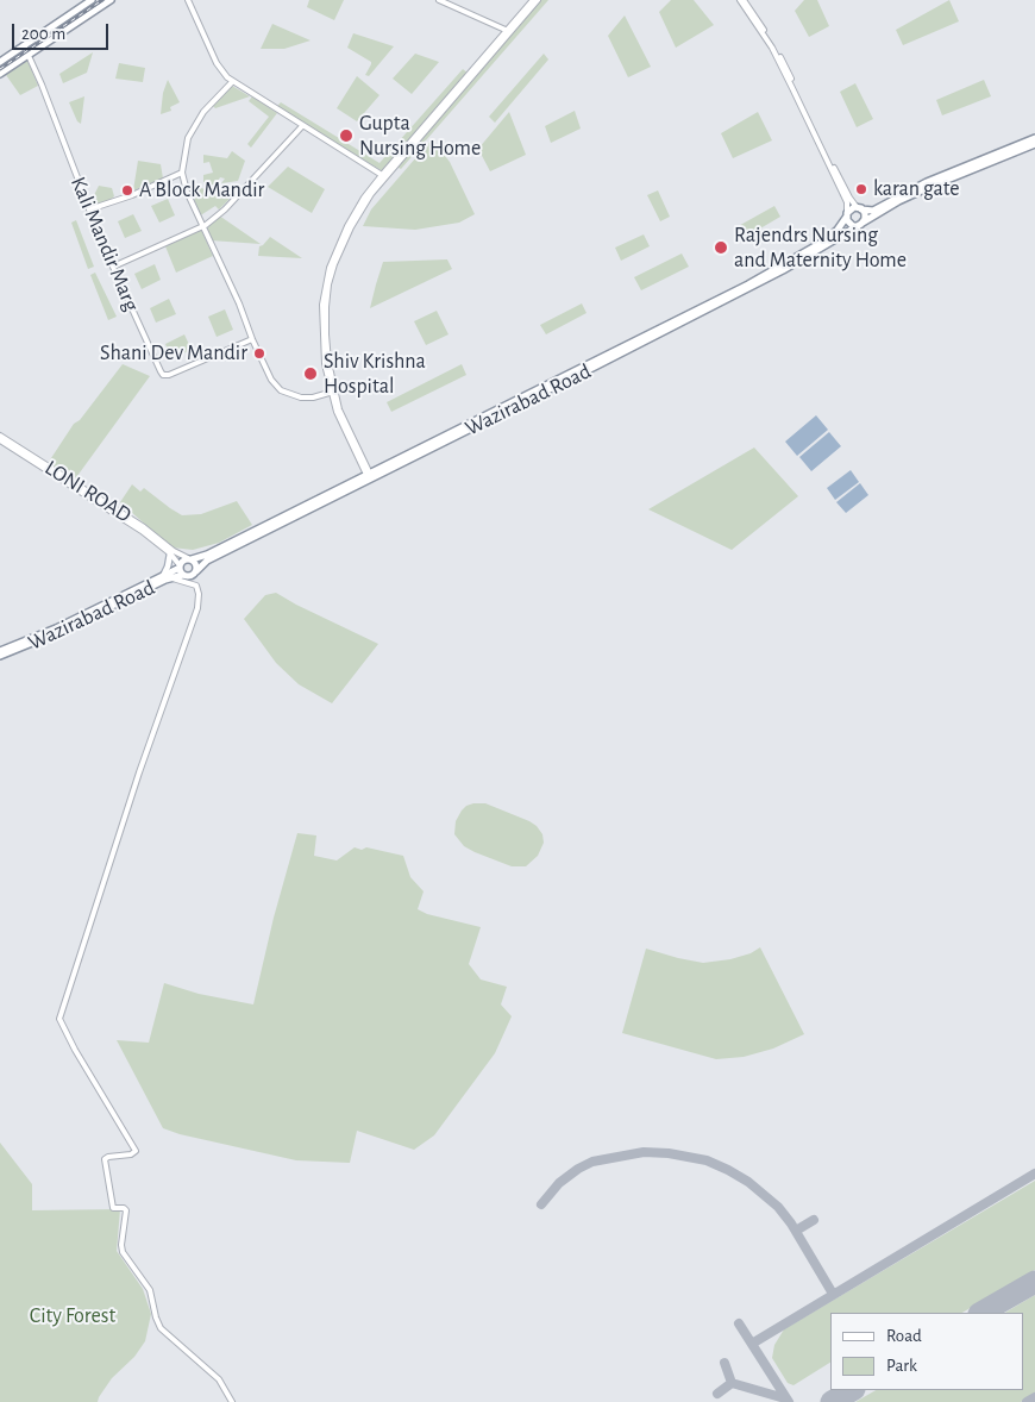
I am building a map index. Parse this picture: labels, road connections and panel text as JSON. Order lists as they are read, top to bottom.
{
  "streets": {
    "highway": ["Wazirabad Road"],
    "street": ["Kali Mandir Marg", "LONI ROAD"]
  },
  "parks": ["City Forest"],
  "places": [
    "Gupta Nursing Home",
    "karan gate",
    "A Block Mandir",
    "Rajendrs Nursing and Maternity Home",
    "Shani Dev Mandir",
    "Shiv Krishna Hospital"
  ],
  "legend": ["Road", "Park"],
  "scale_bar": "200 m"
}
